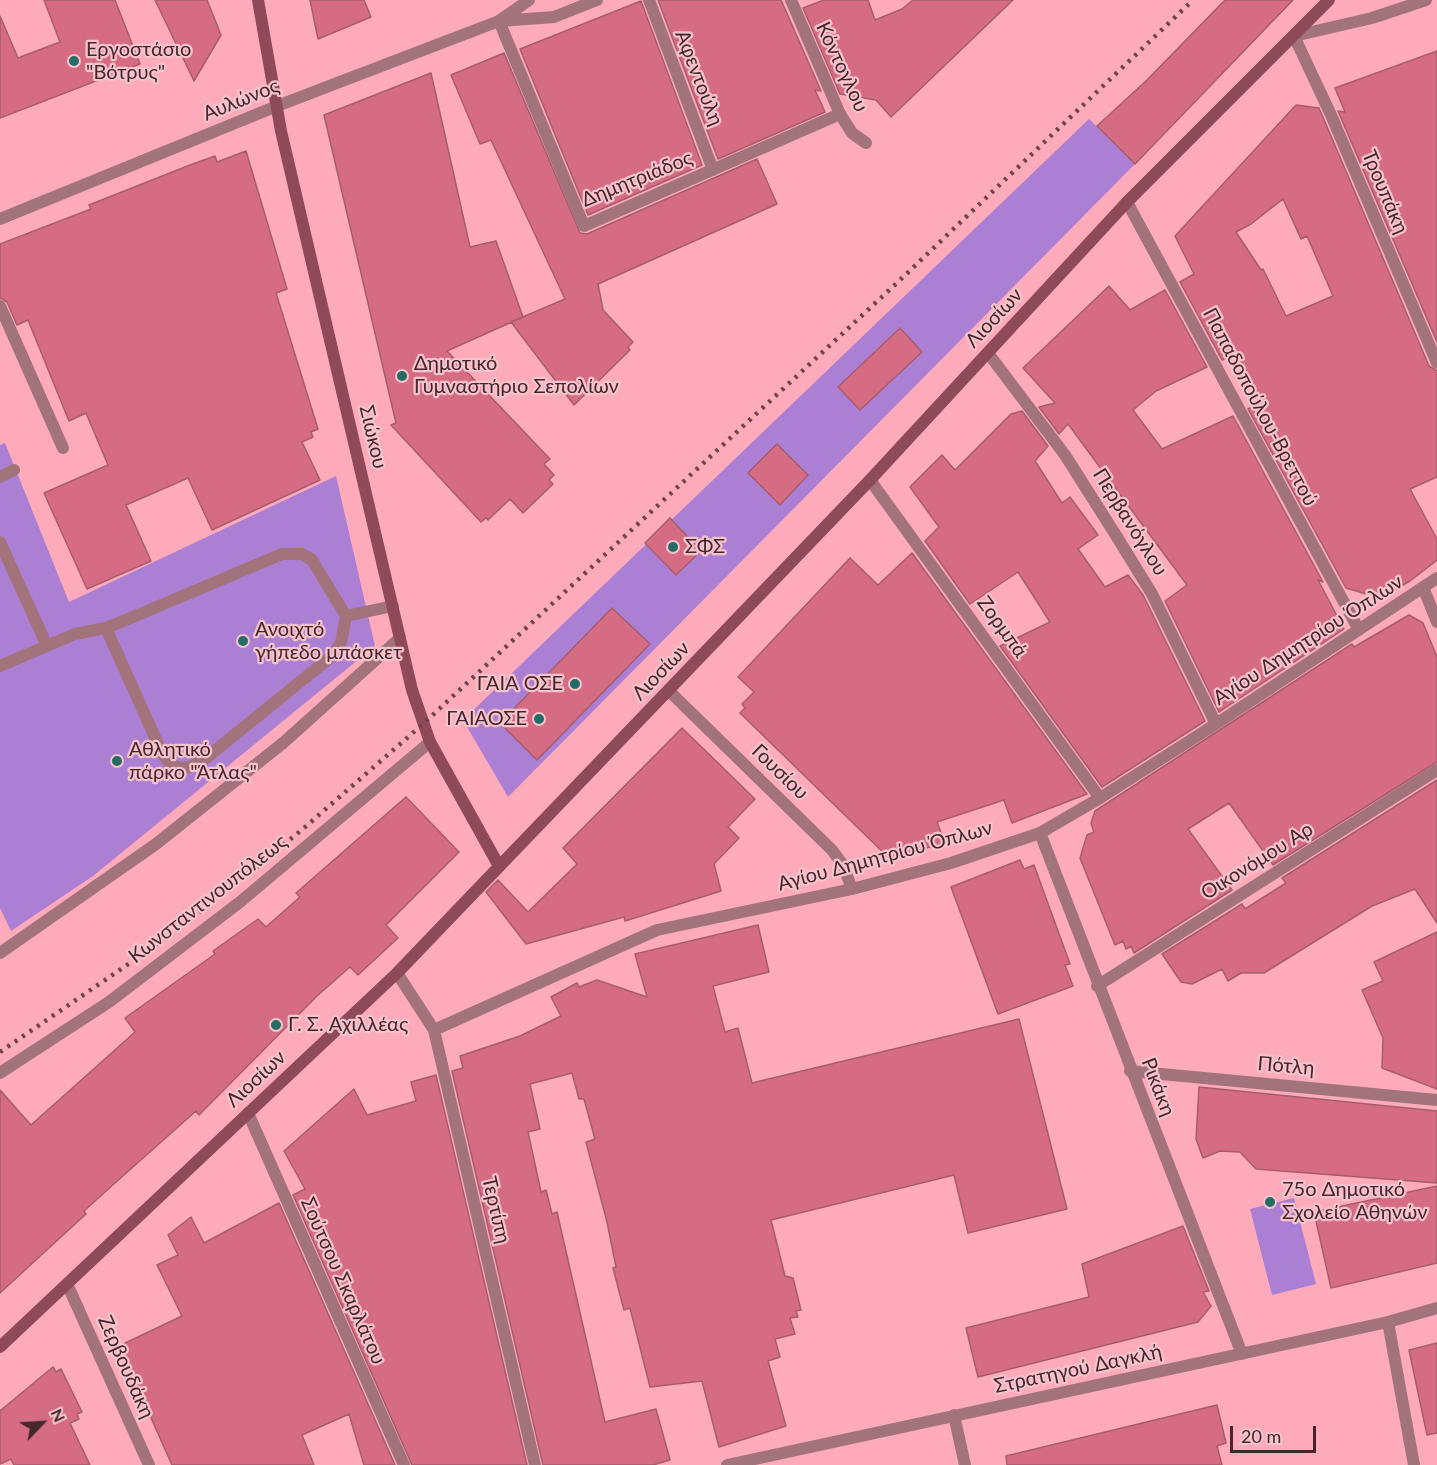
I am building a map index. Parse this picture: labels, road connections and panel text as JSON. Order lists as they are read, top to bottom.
{
  "streets": {
    "main road": ["Λιοσίων", "Σιώκου"],
    "street": [
      "Κόντογλου",
      "Αφεντούλη",
      "Αυλώνος",
      "Δημητριάδος",
      "Τρουπάκη",
      "Παπαδοπούλου-Βρεττού",
      "Περβανόγλου",
      "Ζορμπά",
      "Αγίου Δημητρίου Όπλων",
      "Γουσίου",
      "Οικονόμου Αρ",
      "Κωνσταντινουπόλεως",
      "Πότλη",
      "Ρικάκη",
      "Τερτίπη",
      "Σούτσου Σκαρλάτου",
      "Ζερβουδάκη",
      "Στρατηγού Δαγκλή"
    ]
  },
  "crossings": [
    ["Κόντογλου", "Δημητριάδος"],
    ["Αφεντούλη", "Δημητριάδος"],
    ["Αυλώνος", "Δημητριάδος"],
    ["Αυλώνος", "Σιώκου"],
    ["Τρουπάκη", "Λιοσίων"],
    ["Λιοσίων", "Παπαδοπούλου-Βρεττού"],
    ["Λιοσίων", "Σιώκου"],
    ["Λιοσίων", "Περβανόγλου"],
    ["Λιοσίων", "Ζορμπά"],
    ["Λιοσίων", "Γουσίου"],
    ["Λιοσίων", "Τερτίπη"],
    ["Λιοσίων", "Σούτσου Σκαρλάτου"],
    ["Λιοσίων", "Ζερβουδάκη"],
    ["Παπαδοπούλου-Βρεττού", "Αγίου Δημητρίου Όπλων"],
    ["Σιώκου", "Κωνσταντινουπόλεως"],
    ["Περβανόγλου", "Αγίου Δημητρίου Όπλων"],
    ["Ζορμπά", "Αγίου Δημητρίου Όπλων"],
    ["Αγίου Δημητρίου Όπλων", "Γουσίου"],
    ["Αγίου Δημητρίου Όπλων", "Ρικάκη"],
    ["Αγίου Δημητρίου Όπλων", "Τερτίπη"],
    ["Οικονόμου Αρ", "Ρικάκη"],
    ["Πότλη", "Ρικάκη"],
    ["Ρικάκη", "Στρατηγού Δαγκλή"]
  ],
  "places": [
    "Εργοστάσιο \"Βότρυς\"",
    "Δημοτικό Γυμναστήριο Σεπολίων",
    "ΣΦΣ",
    "Ανοιχτό γήπεδο μπάσκετ",
    "ΓΑΙΑ ΟΣΕ",
    "ΓΑΙΑΟΣΕ",
    "Αθλητικό πάρκο \"Άτλας\"",
    "Γ. Σ. Αχιλλέας",
    "75ο Δημοτικό Σχολείο Αθηνών"
  ],
  "scale_bar": "20 m",
  "north": "top right"
}
